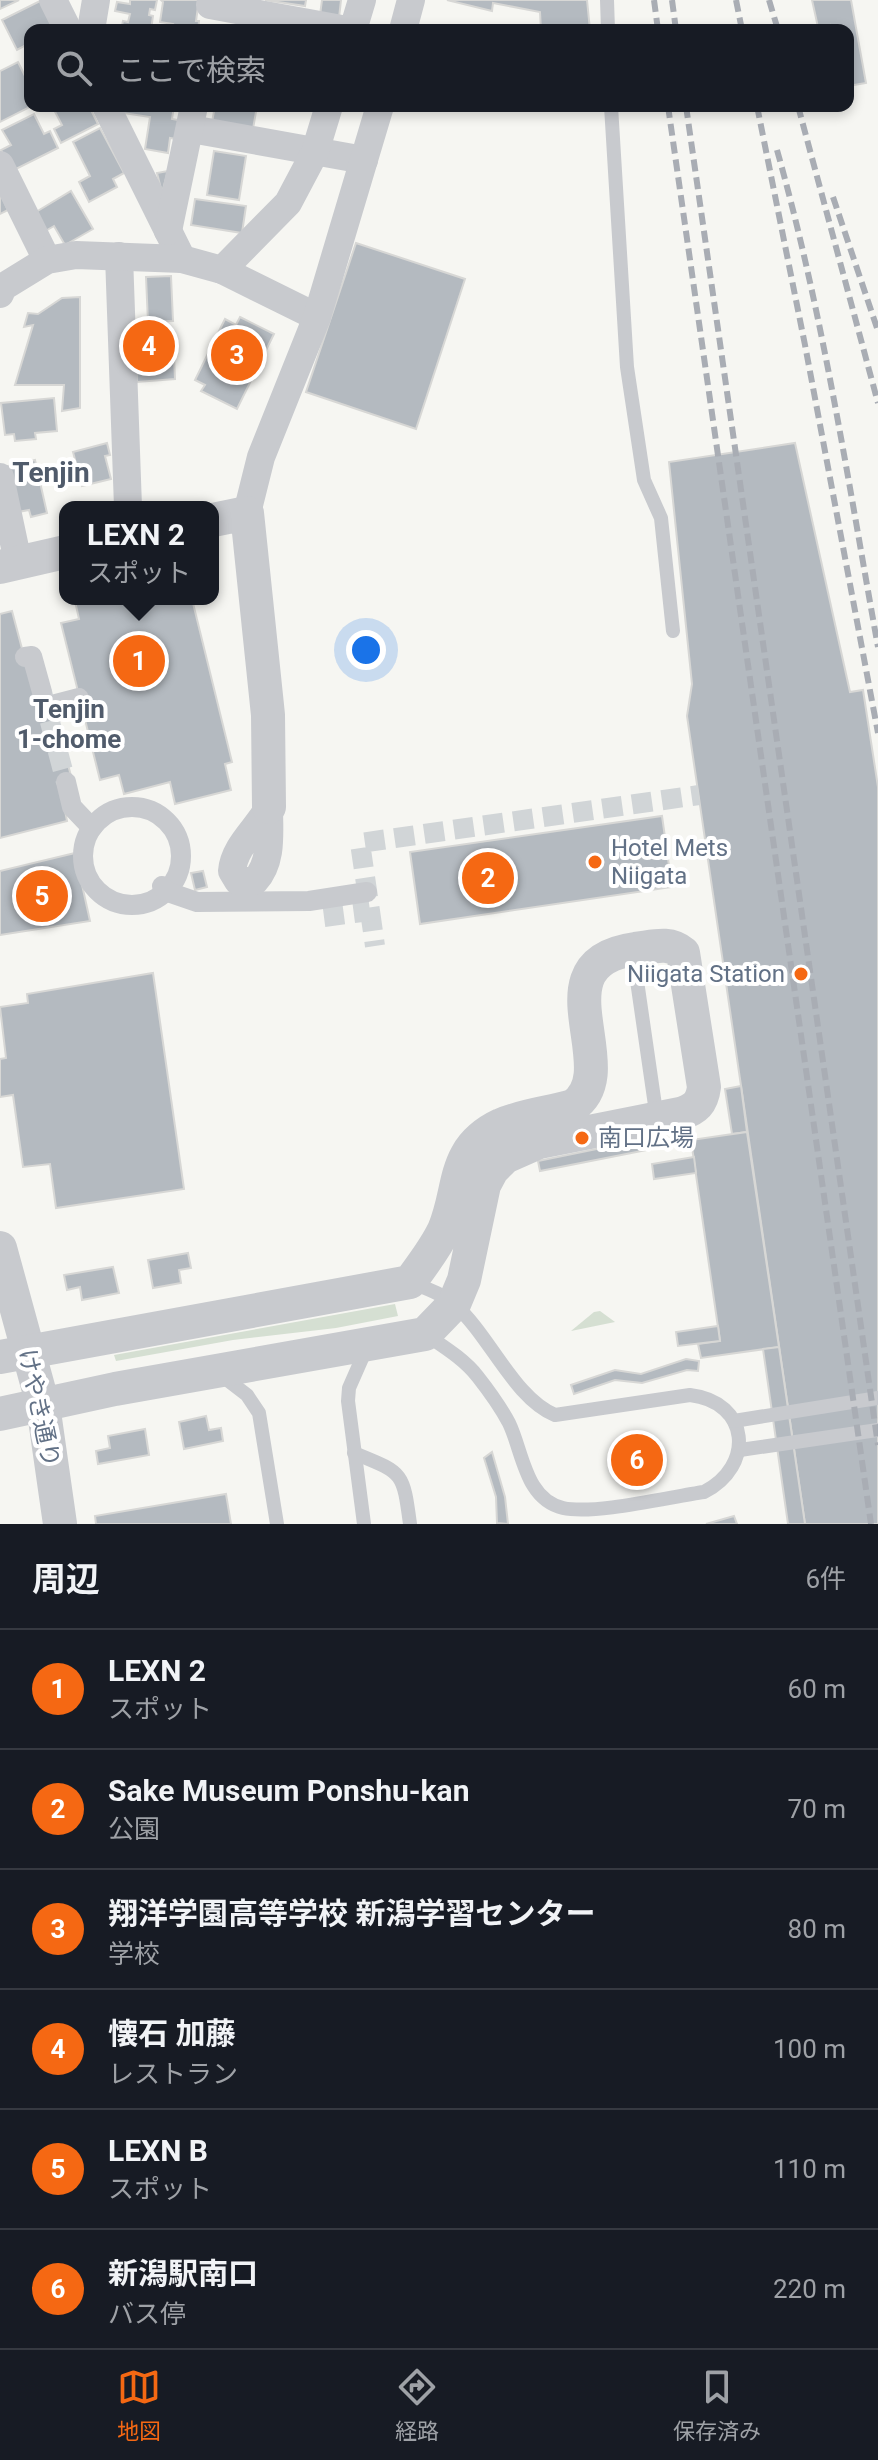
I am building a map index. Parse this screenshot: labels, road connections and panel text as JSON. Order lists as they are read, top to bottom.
{
  "streets": {
    "street": ["けやき通り"]
  },
  "districts": ["Tenjin", "Tenjin 1-chome"],
  "places": ["Hotel Mets Niigata", "Niigata Station", "南口広場"],
  "page": {
    "search": "ここで検索",
    "pins": [
      "4",
      "3",
      "1",
      "2",
      "5",
      "6"
    ],
    "popup": ["LEXN 2", "スポット"],
    "heading": ["周辺", "6件"],
    "list": [
      {
        "mark": "1",
        "name": "LEXN 2",
        "note": "スポット",
        "value": "60 m"
      },
      {
        "mark": "2",
        "name": "Sake Museum Ponshu-kan",
        "note": "公園",
        "value": "70 m"
      },
      {
        "mark": "3",
        "name": "翔洋学園高等学校 新潟学習センター",
        "note": "学校",
        "value": "80 m"
      },
      {
        "mark": "4",
        "name": "懐石 加藤",
        "note": "レストラン",
        "value": "100 m"
      },
      {
        "mark": "5",
        "name": "LEXN B",
        "note": "スポット",
        "value": "110 m"
      },
      {
        "mark": "6",
        "name": "新潟駅南口",
        "note": "バス停",
        "value": "220 m"
      }
    ],
    "nav": ["地図", "経路", "保存済み"]
  }
}
